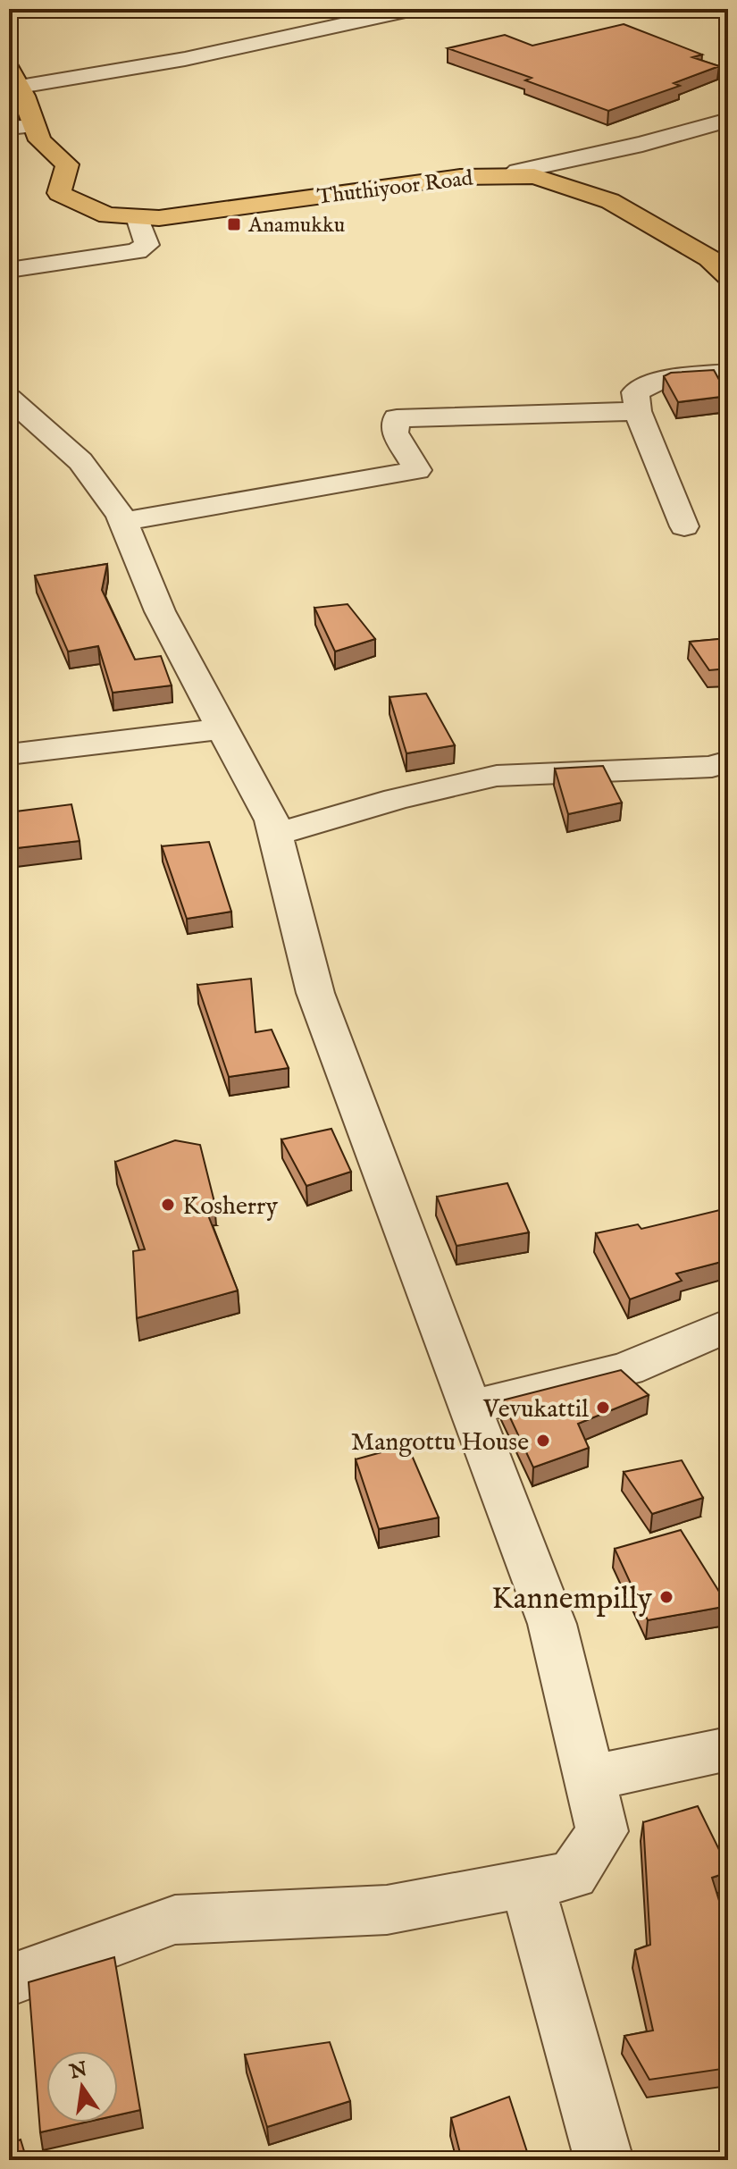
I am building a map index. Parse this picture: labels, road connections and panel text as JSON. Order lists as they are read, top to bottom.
{
  "streets": {
    "main road": ["Thuthiyoor Road"]
  },
  "places": {
    "transit": ["Anamukku"],
    "other": [
      "Kosherry",
      "Vevukattil",
      "Mangottu House",
      "Kannempilly"
    ]
  },
  "north": "top"
}
